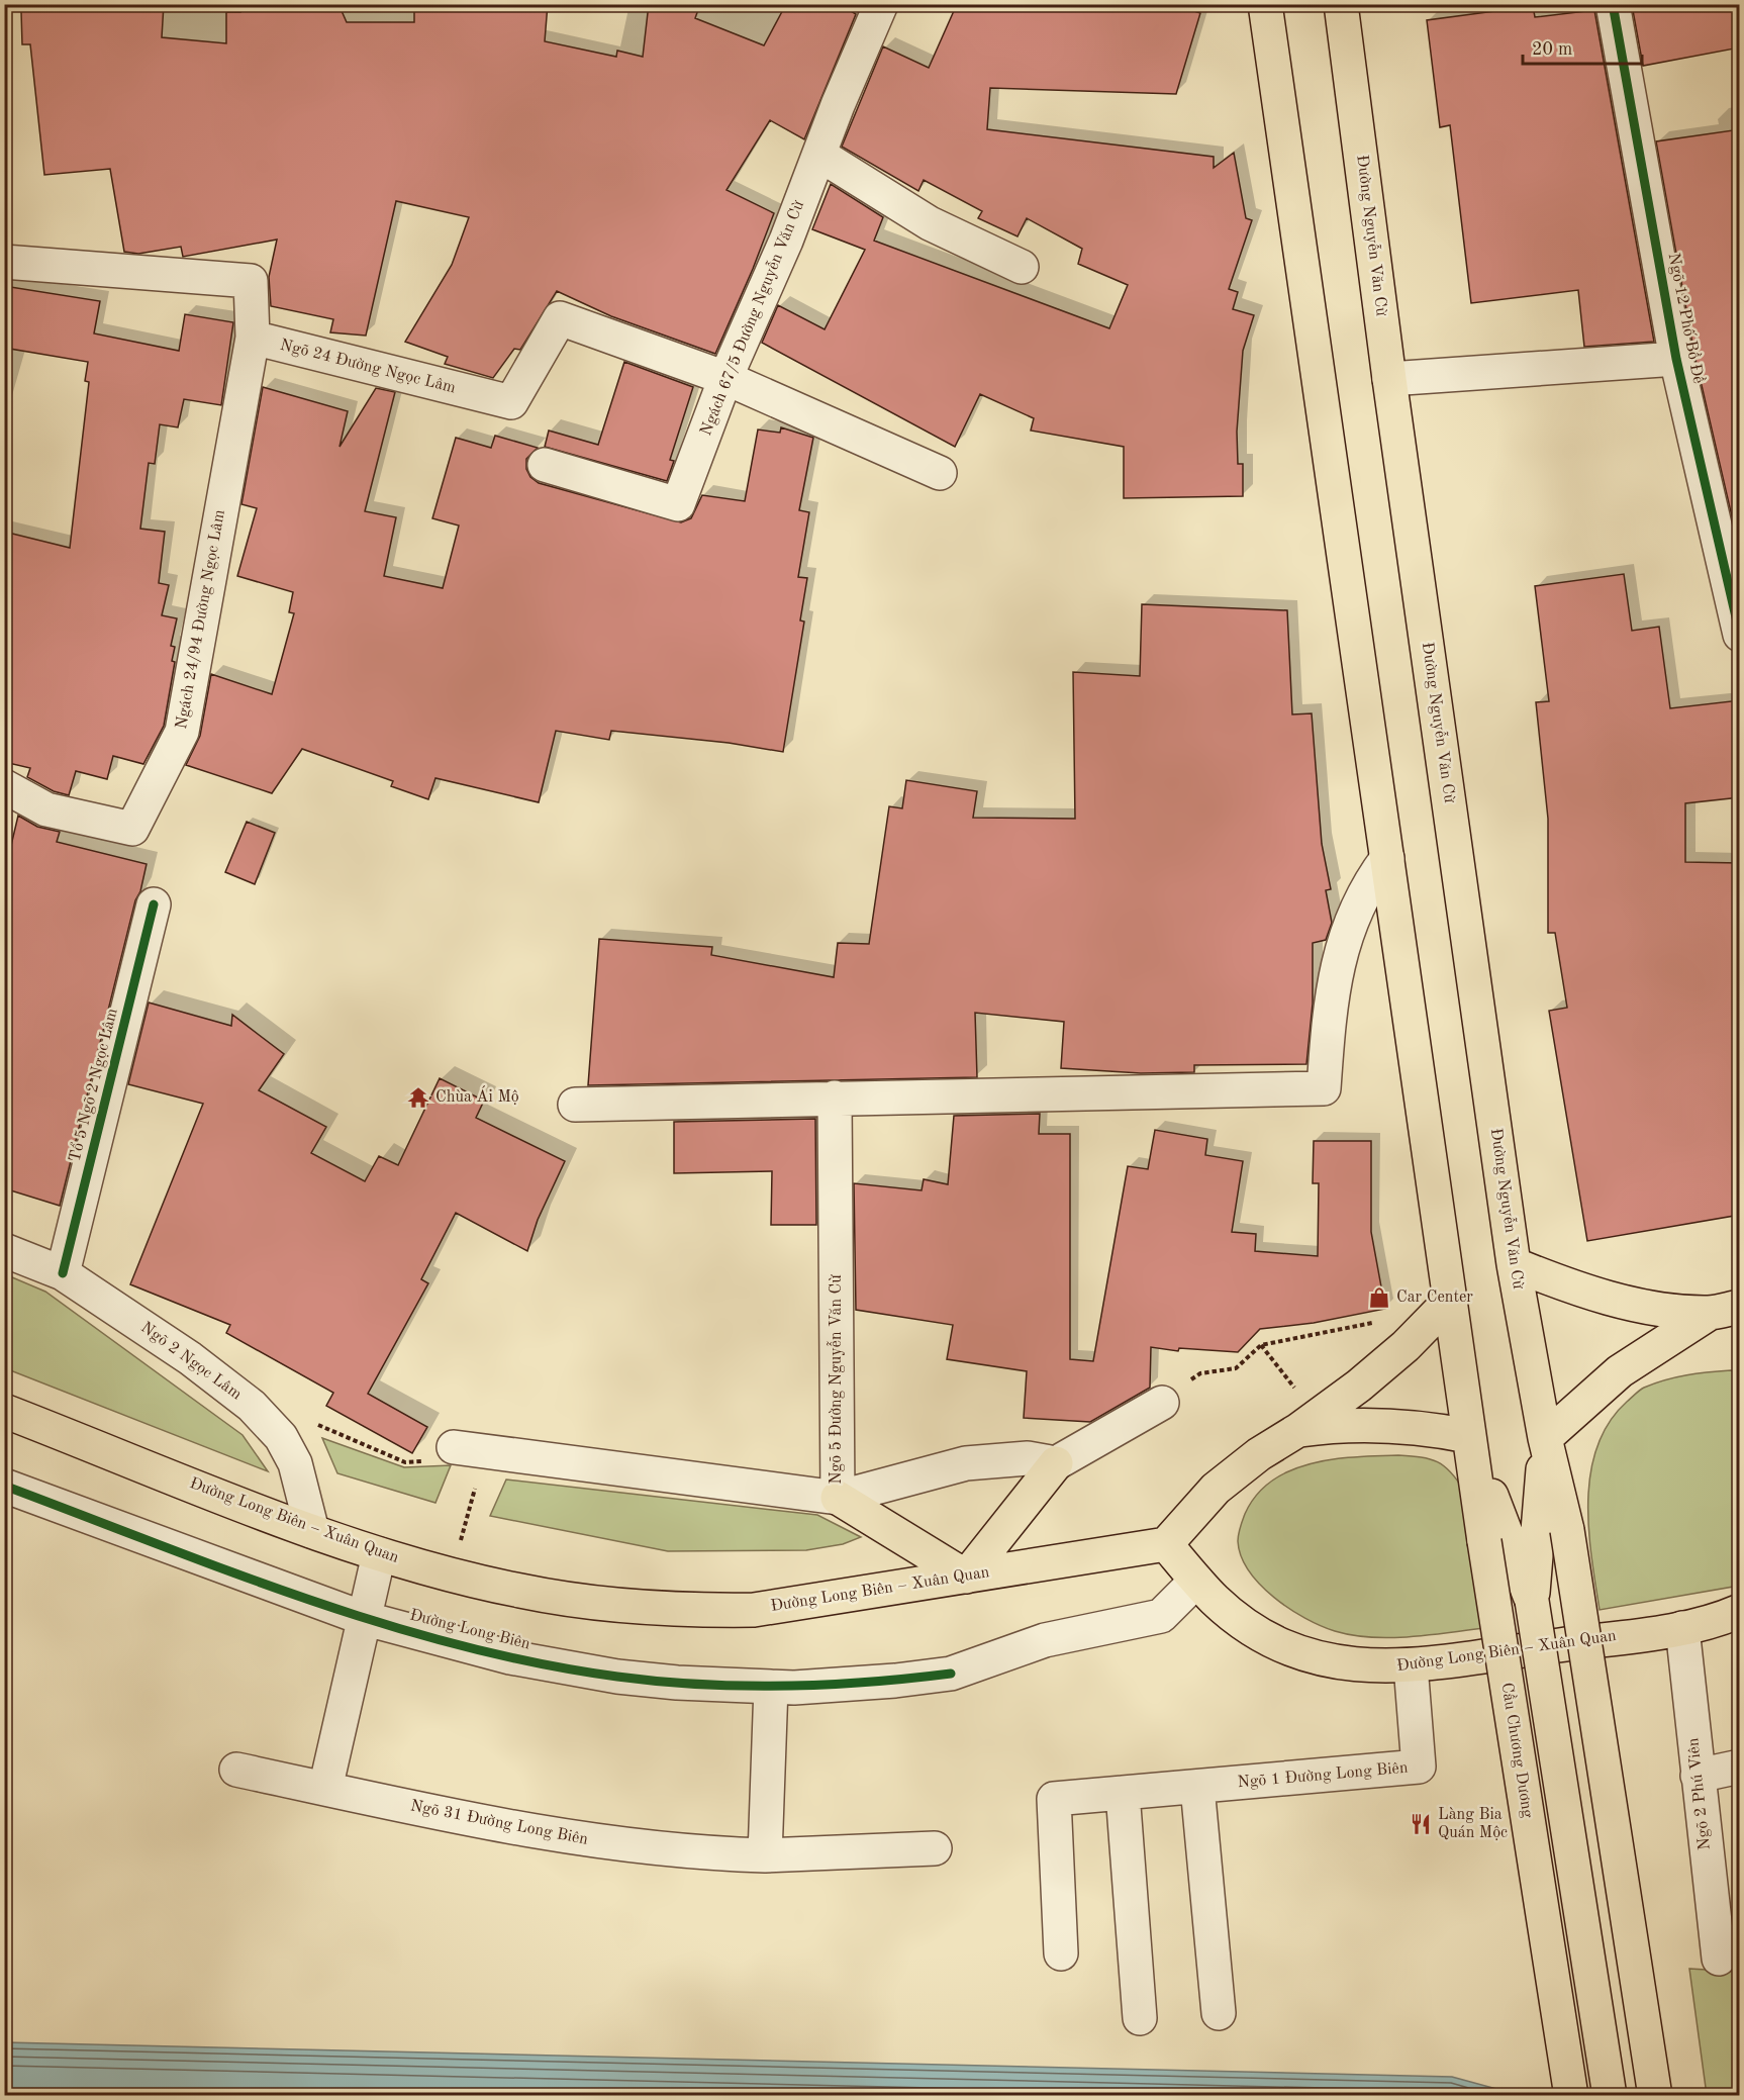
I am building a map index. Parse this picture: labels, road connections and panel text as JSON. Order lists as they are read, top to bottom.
{
  "streets": {
    "main road": ["Đường Nguyễn Văn Cừ", "Đường Long Biên – Xuân Quan", "Cầu Chương Dương"],
    "street": [
      "Ngách 67/5 Đường Nguyễn Văn Cừ",
      "Ngõ 12 Phố Bồ Đề",
      "Ngõ 24 Đường Ngọc Lâm",
      "Ngách 24/94 Đường Ngọc Lâm",
      "Tổ 5 Ngõ 2 Ngọc Lâm",
      "Ngõ 2 Ngọc Lâm",
      "Ngõ 5 Đường Nguyễn Văn Cừ",
      "Đường Long Biên",
      "Ngõ 1 Đường Long Biên",
      "Ngõ 2 Phú Viên",
      "Ngõ 31 Đường Long Biên"
    ]
  },
  "crossings": [
    ["Ngách 67/5 Đường Nguyễn Văn Cừ", "Ngõ 24 Đường Ngọc Lâm"],
    ["Ngõ 24 Đường Ngọc Lâm", "Ngách 24/94 Đường Ngọc Lâm"],
    ["Tổ 5 Ngõ 2 Ngọc Lâm", "Ngõ 2 Ngọc Lâm"],
    ["Ngõ 2 Ngọc Lâm", "Đường Long Biên – Xuân Quan"],
    ["Đường Long Biên – Xuân Quan", "Đường Long Biên"],
    ["Đường Long Biên – Xuân Quan", "Ngõ 1 Đường Long Biên"],
    ["Đường Long Biên – Xuân Quan", "Ngõ 2 Phú Viên"]
  ],
  "places": {
    "temple": ["Chùa Ái Mộ"],
    "shop": ["Car Center"],
    "restaurant": ["Làng Bia Quán Mộc"]
  },
  "scale_bar": "20 m"
}
